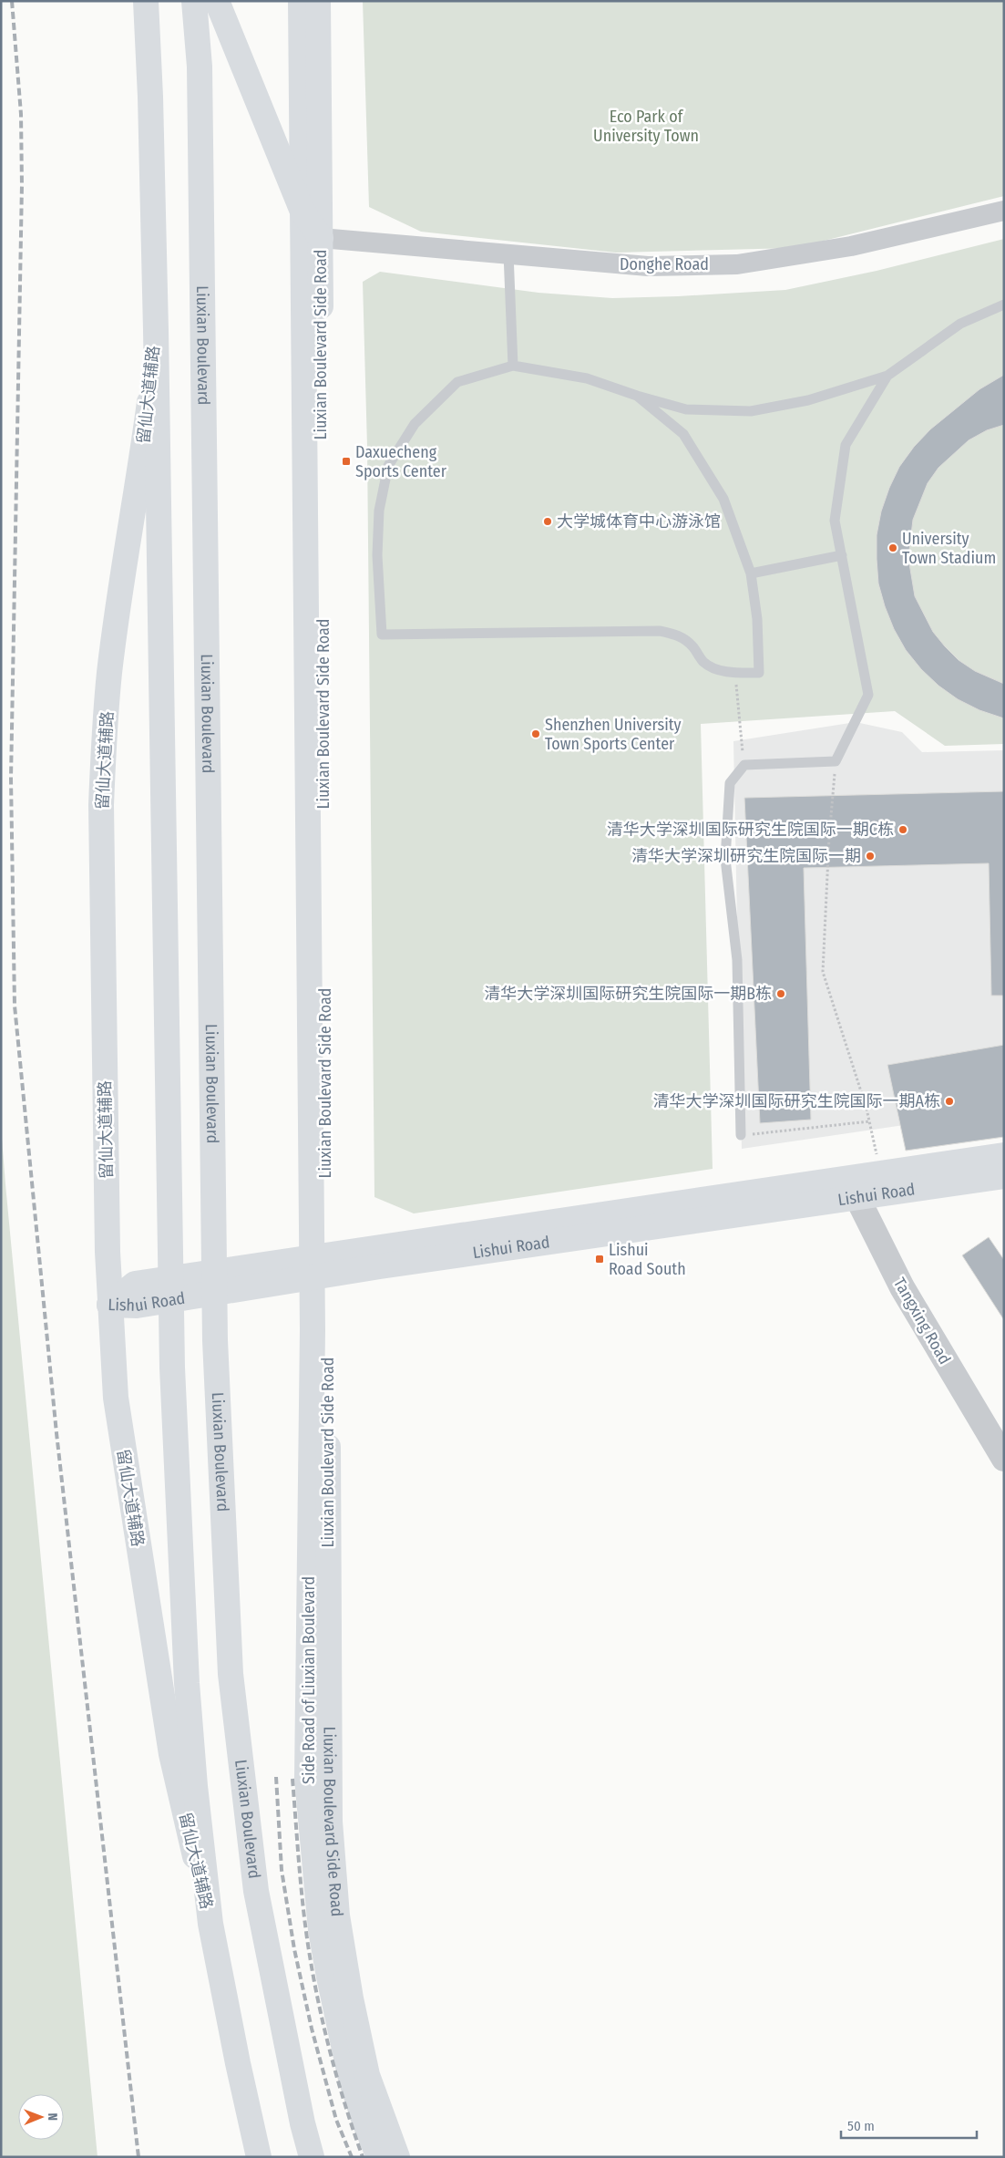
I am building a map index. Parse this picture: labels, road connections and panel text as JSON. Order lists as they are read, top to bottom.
{
  "streets": {
    "main road": [
      "Liuxian Boulevard",
      "Liuxian Boulevard Side Road",
      "留仙大道辅路",
      "Lishui Road",
      "Side Road of Liuxian Boulevard"
    ],
    "street": ["Donghe Road", "Tangxing Road"]
  },
  "crossings": [
    ["Donghe Road", "Liuxian Boulevard Side Road"],
    ["Liuxian Boulevard Side Road", "Lishui Road"],
    ["Liuxian Boulevard Side Road", "Side Road of Liuxian Boulevard"],
    ["留仙大道辅路", "Lishui Road"],
    ["Lishui Road", "Tangxing Road"],
    ["Lishui Road", "Side Road of Liuxian Boulevard"]
  ],
  "parks": ["Eco Park of University Town"],
  "places": {
    "transit": ["Daxuecheng Sports Center", "Lishui Road South"],
    "other": [
      "大学城体育中心游泳馆",
      "University Town Stadium",
      "Shenzhen University Town Sports Center",
      "清华大学深圳国际研究生院国际一期C栋",
      "清华大学深圳研究生院国际一期",
      "清华大学深圳国际研究生院国际一期B栋",
      "清华大学深圳国际研究生院国际一期A栋"
    ]
  },
  "scale_bar": "50 m",
  "north": "right"
}
